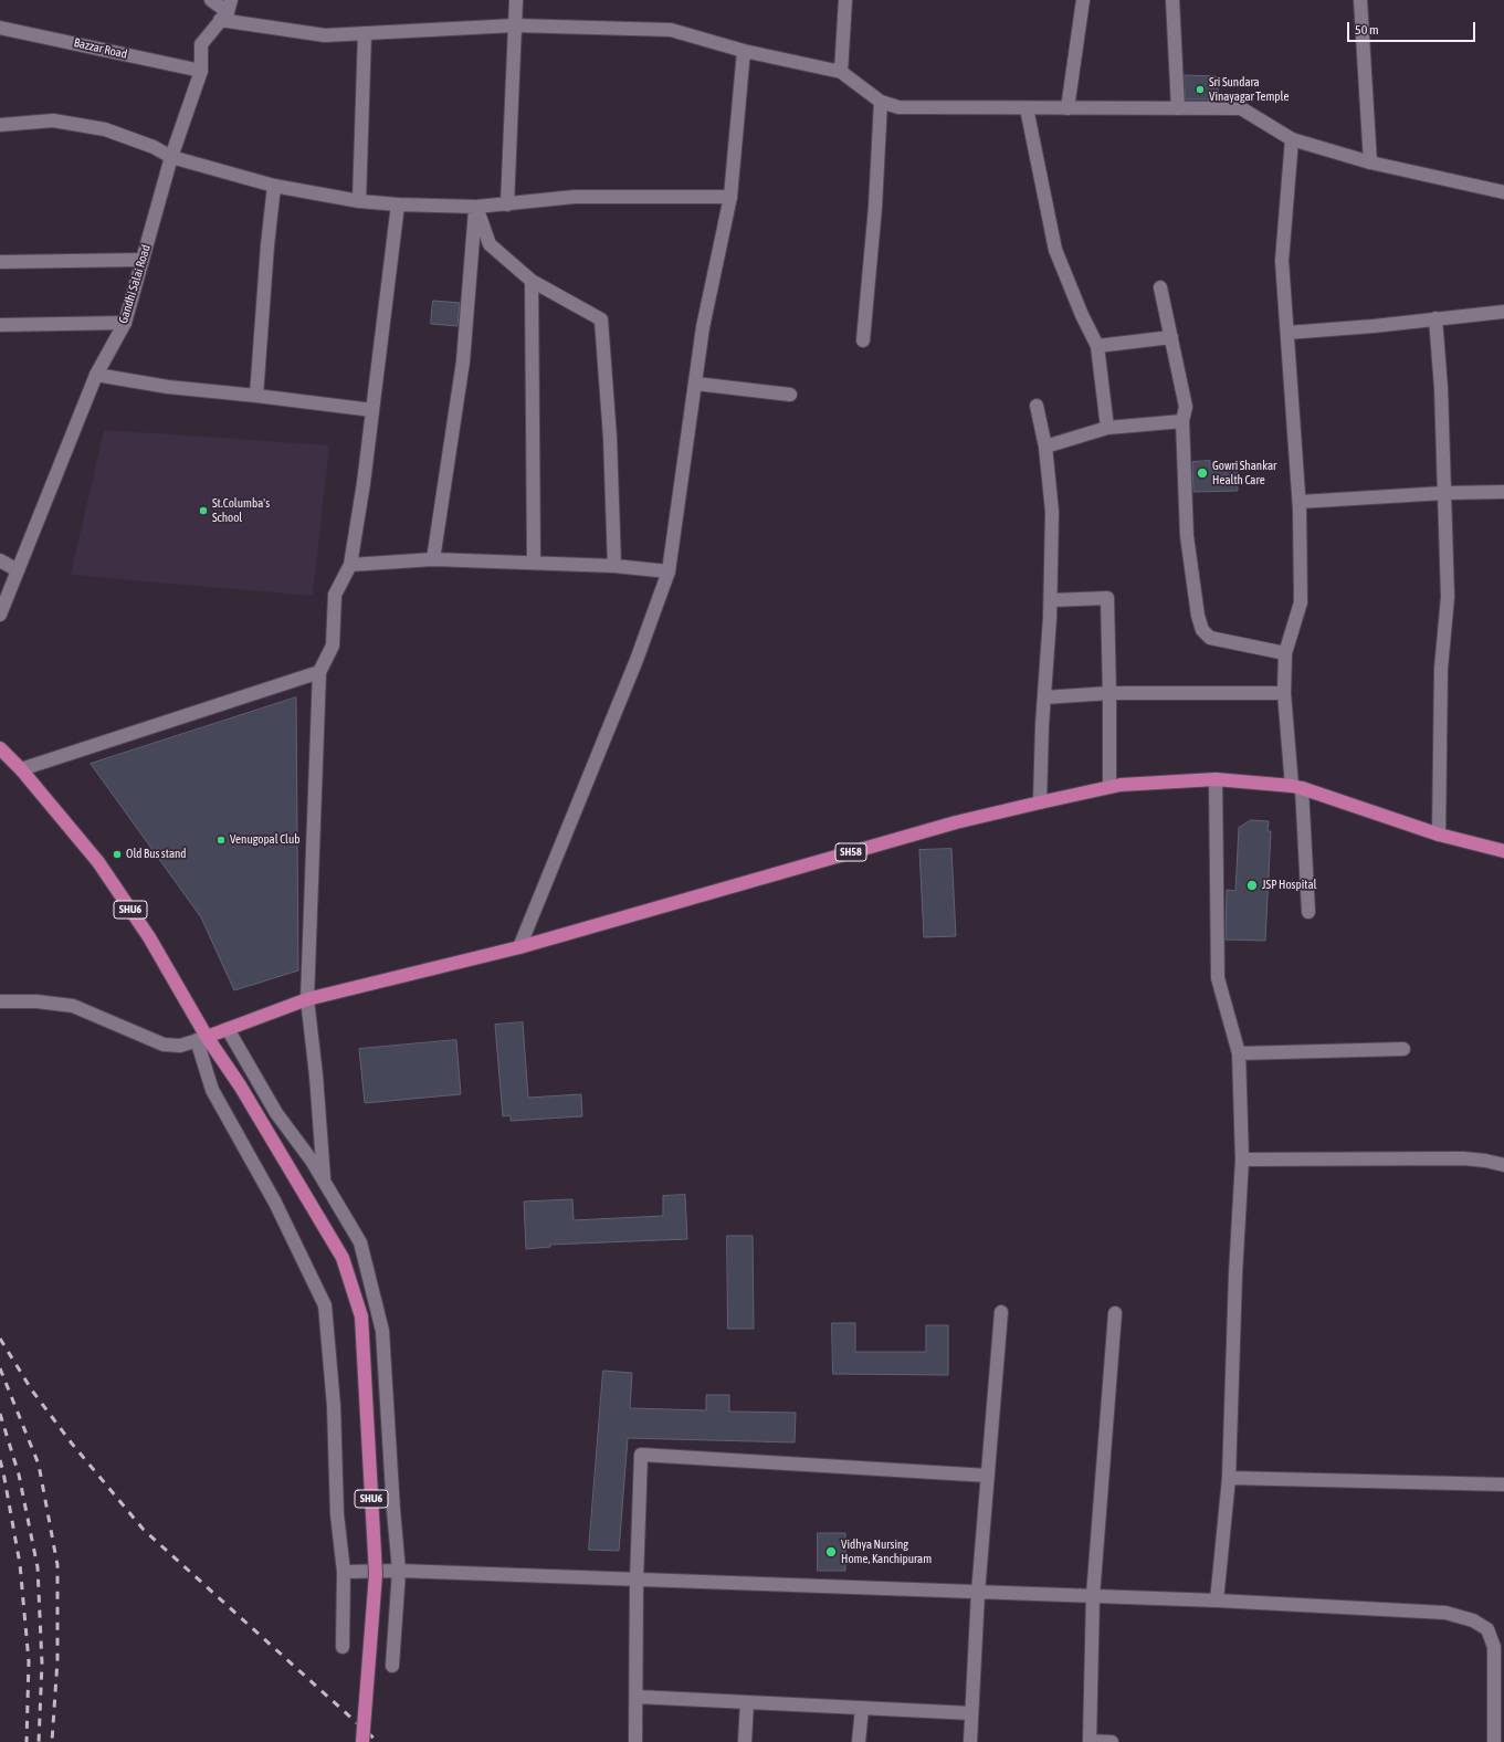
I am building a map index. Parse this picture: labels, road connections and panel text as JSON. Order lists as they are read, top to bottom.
{
  "streets": {
    "main road": ["SH58", "SHU6"],
    "street": ["Bazzar Road", "Gandhi Salai Road"]
  },
  "crossings": [
    ["Bazzar Road", "Gandhi Salai Road"],
    ["SH58", "SHU6"]
  ],
  "places": [
    "Sri Sundara Vinayagar Temple",
    "Gowri Shankar Health Care",
    "St.Columba's School",
    "Venugopal Club",
    "Old Bus stand",
    "JSP Hospital",
    "Vidhya Nursing Home, Kanchipuram"
  ],
  "scale_bar": "50 m"
}
